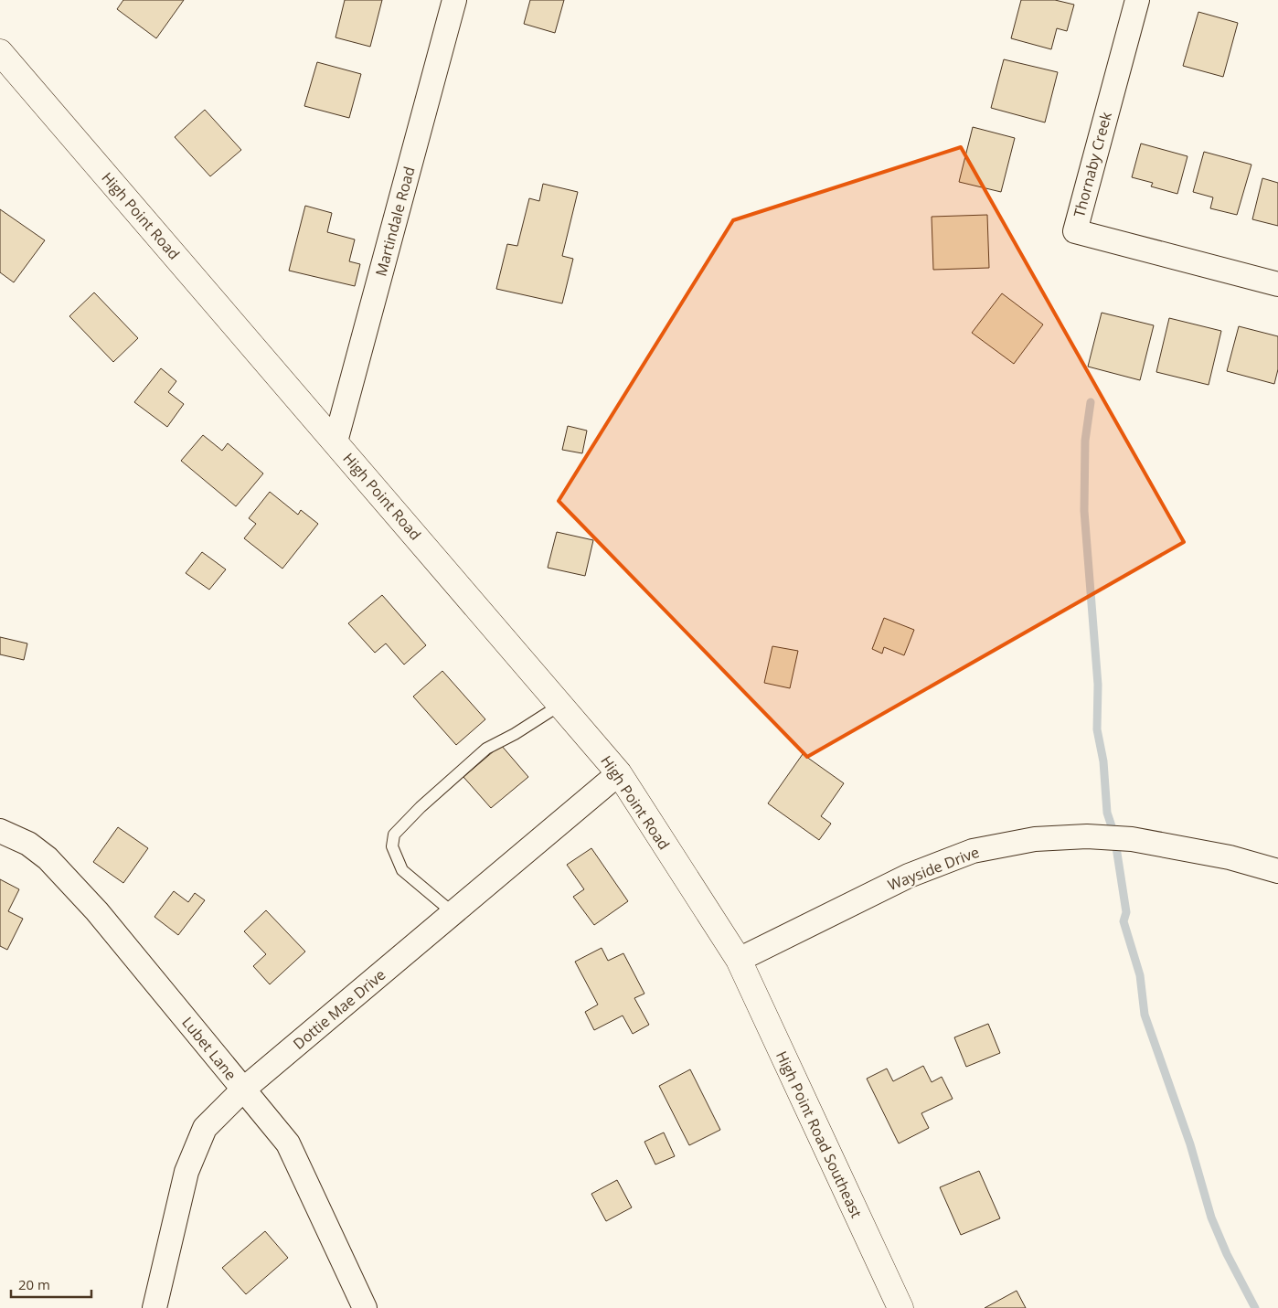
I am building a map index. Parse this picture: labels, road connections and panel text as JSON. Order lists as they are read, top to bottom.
{
  "streets": {
    "main road": ["High Point Road", "High Point Road Southeast"],
    "street": [
      "Thornaby Creek",
      "Martindale Road",
      "Wayside Drive",
      "Dottie Mae Drive",
      "Lubet Lane"
    ]
  },
  "crossings": [
    ["High Point Road", "Martindale Road"],
    ["High Point Road", "Wayside Drive"],
    ["High Point Road", "Dottie Mae Drive"],
    ["High Point Road", "High Point Road Southeast"],
    ["Wayside Drive", "High Point Road Southeast"],
    ["Dottie Mae Drive", "Lubet Lane"]
  ],
  "scale_bar": "20 m"
}
